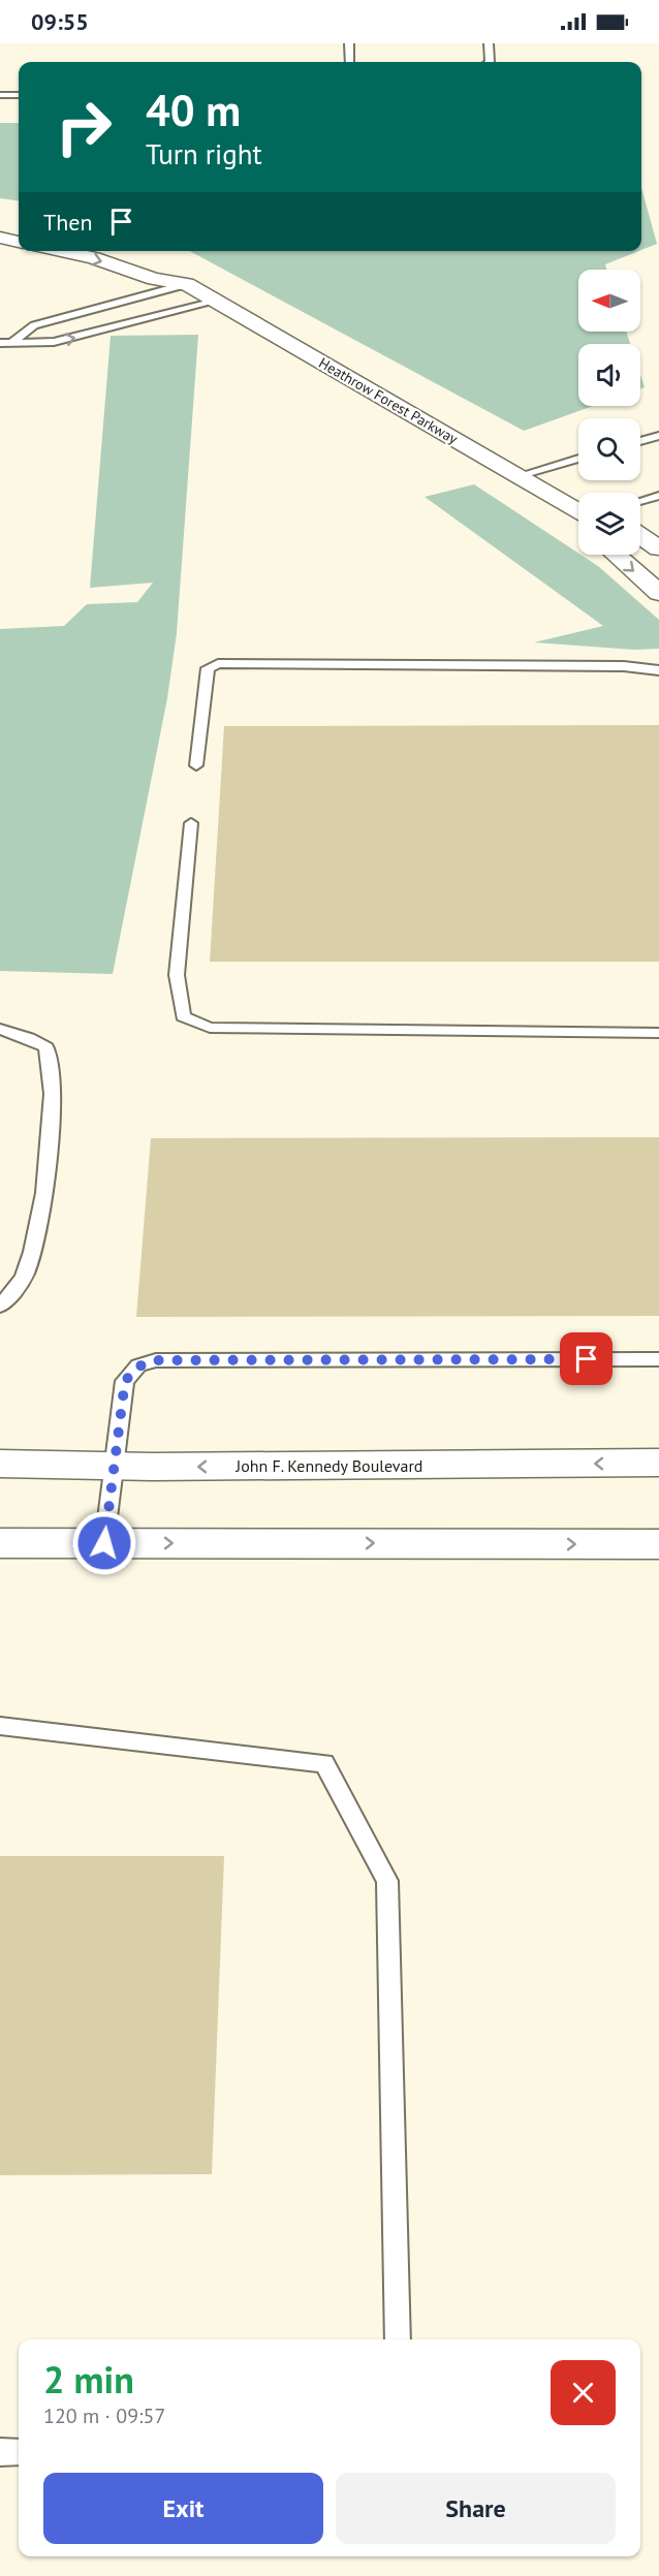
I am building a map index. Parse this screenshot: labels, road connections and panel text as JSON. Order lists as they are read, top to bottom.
{
  "streets": {
    "street": ["Heathrow Forest Parkway", "John F. Kennedy Boulevard"]
  },
  "north": "left",
  "page": {
    "status": "09:55",
    "turn": ["40 m", "Turn right"],
    "then": "Then",
    "heading": ["2 min", "120 m · 09:57"],
    "buttons": ["Exit", "Share"]
  }
}
